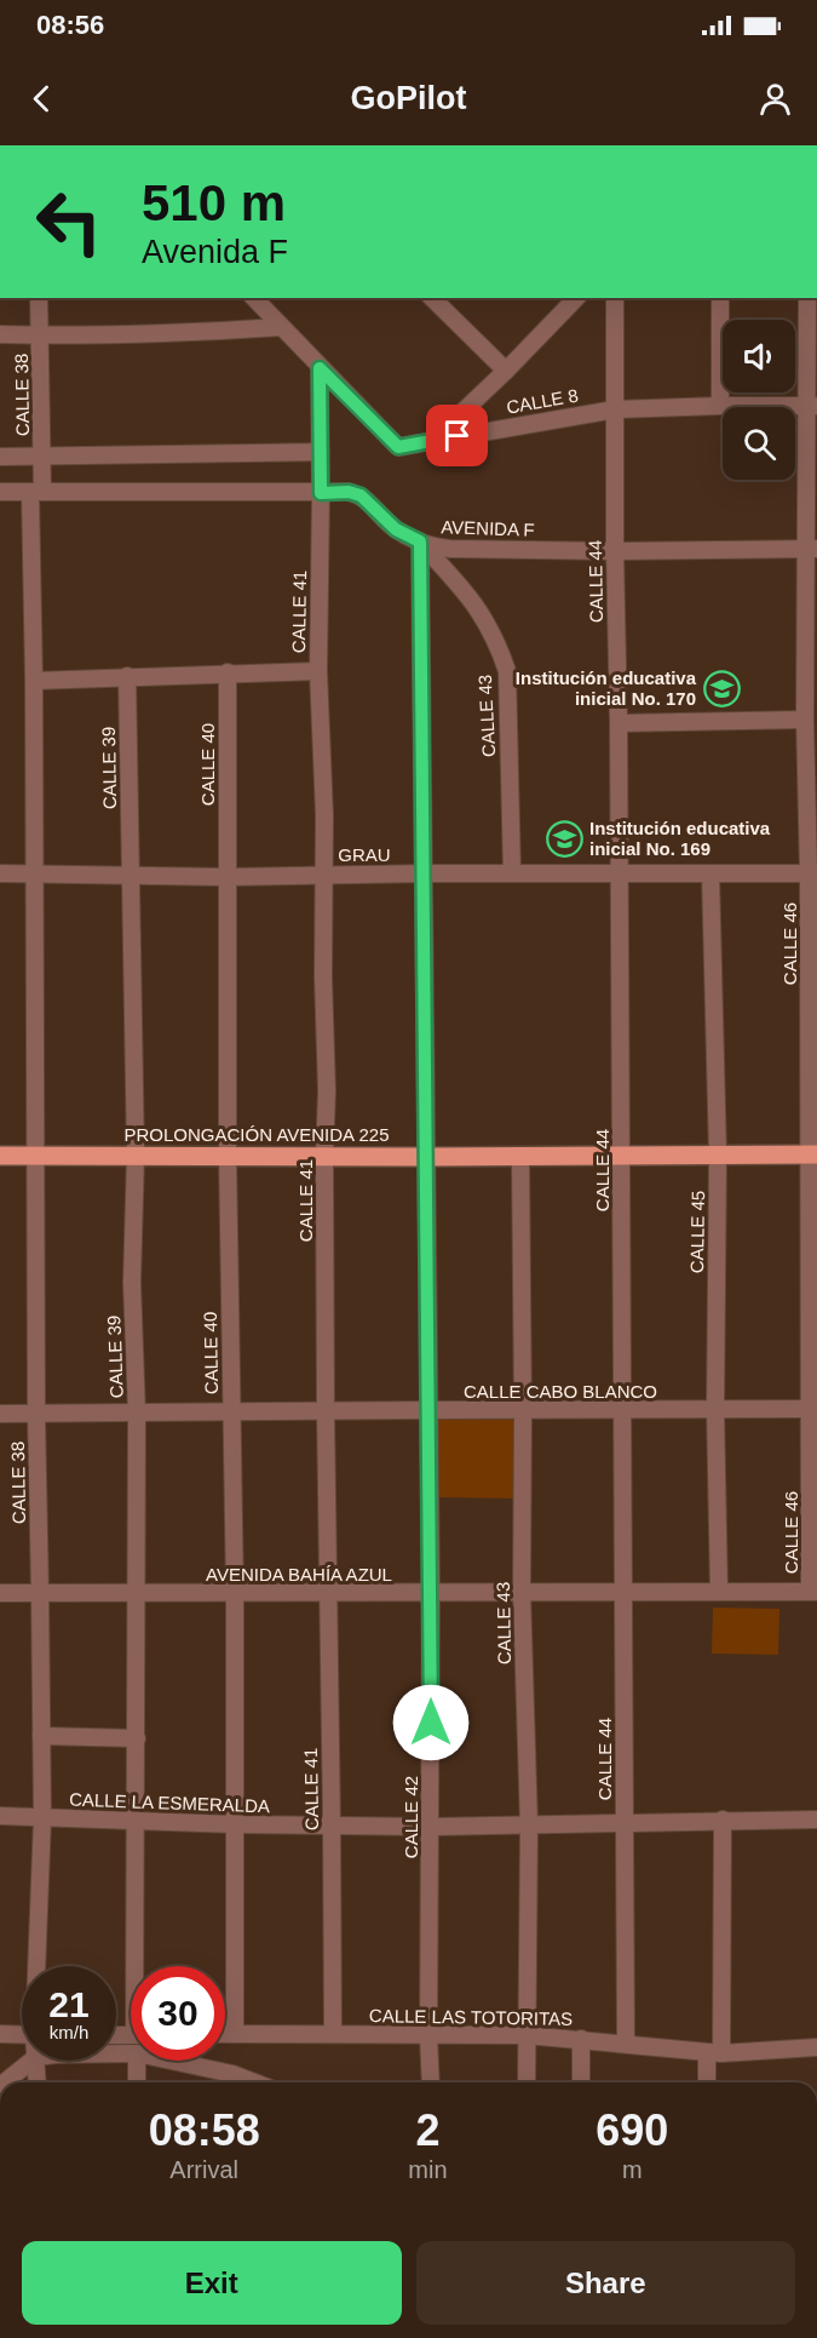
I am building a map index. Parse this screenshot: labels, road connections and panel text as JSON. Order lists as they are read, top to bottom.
{
  "streets": {
    "main road": ["PROLONGACIÓN AVENIDA 225"],
    "street": [
      "CALLE 38",
      "CALLE 8",
      "AVENIDA F",
      "CALLE 44",
      "CALLE 41",
      "CALLE 43",
      "CALLE 40",
      "CALLE 39",
      "GRAU",
      "CALLE 46",
      "CALLE 45",
      "CALLE CABO BLANCO",
      "AVENIDA BAHÍA AZUL",
      "CALLE LA ESMERALDA",
      "CALLE 42",
      "CALLE LAS TOTORITAS"
    ]
  },
  "crossings": [
    ["CALLE 38", "AVENIDA F"],
    ["CALLE 38", "GRAU"],
    ["CALLE 38", "PROLONGACIÓN AVENIDA 225"],
    ["CALLE 38", "CALLE CABO BLANCO"],
    ["CALLE 38", "AVENIDA BAHÍA AZUL"],
    ["CALLE 38", "CALLE LA ESMERALDA"],
    ["CALLE 8", "CALLE 44"],
    ["CALLE 8", "CALLE 41"],
    ["CALLE 8", "CALLE 46"],
    ["AVENIDA F", "CALLE 44"],
    ["AVENIDA F", "CALLE 41"],
    ["AVENIDA F", "CALLE 43"],
    ["AVENIDA F", "CALLE 46"],
    ["AVENIDA F", "CALLE 42"],
    ["CALLE 44", "GRAU"],
    ["CALLE 44", "PROLONGACIÓN AVENIDA 225"],
    ["CALLE 44", "CALLE CABO BLANCO"],
    ["CALLE 44", "AVENIDA BAHÍA AZUL"],
    ["CALLE 44", "CALLE LA ESMERALDA"],
    ["CALLE 44", "CALLE LAS TOTORITAS"],
    ["CALLE 41", "GRAU"],
    ["CALLE 41", "PROLONGACIÓN AVENIDA 225"],
    ["CALLE 41", "CALLE CABO BLANCO"],
    ["CALLE 41", "AVENIDA BAHÍA AZUL"],
    ["CALLE 41", "CALLE LA ESMERALDA"],
    ["CALLE 41", "CALLE LAS TOTORITAS"],
    ["CALLE 43", "GRAU"],
    ["CALLE 43", "PROLONGACIÓN AVENIDA 225"],
    ["CALLE 43", "CALLE CABO BLANCO"],
    ["CALLE 43", "AVENIDA BAHÍA AZUL"],
    ["CALLE 43", "CALLE LA ESMERALDA"],
    ["CALLE 43", "CALLE 42"],
    ["CALLE 43", "CALLE LAS TOTORITAS"],
    ["CALLE 40", "GRAU"],
    ["CALLE 40", "PROLONGACIÓN AVENIDA 225"],
    ["CALLE 40", "CALLE CABO BLANCO"],
    ["CALLE 40", "AVENIDA BAHÍA AZUL"],
    ["CALLE 40", "CALLE LA ESMERALDA"],
    ["CALLE 40", "CALLE LAS TOTORITAS"],
    ["CALLE 39", "GRAU"],
    ["CALLE 39", "PROLONGACIÓN AVENIDA 225"],
    ["CALLE 39", "CALLE CABO BLANCO"],
    ["CALLE 39", "AVENIDA BAHÍA AZUL"],
    ["CALLE 39", "CALLE LA ESMERALDA"],
    ["GRAU", "CALLE 46"],
    ["GRAU", "CALLE 45"],
    ["GRAU", "CALLE 42"],
    ["CALLE 46", "PROLONGACIÓN AVENIDA 225"],
    ["CALLE 46", "CALLE CABO BLANCO"],
    ["CALLE 46", "AVENIDA BAHÍA AZUL"],
    ["PROLONGACIÓN AVENIDA 225", "CALLE 45"],
    ["PROLONGACIÓN AVENIDA 225", "CALLE 42"],
    ["CALLE 45", "CALLE CABO BLANCO"],
    ["CALLE 45", "AVENIDA BAHÍA AZUL"],
    ["CALLE CABO BLANCO", "CALLE 42"],
    ["AVENIDA BAHÍA AZUL", "CALLE 42"],
    ["CALLE LA ESMERALDA", "CALLE 42"],
    ["CALLE 42", "CALLE LAS TOTORITAS"]
  ],
  "places": {
    "school or university": ["Institución educativa inicial No. 170", "Institución educativa inicial No. 169"]
  },
  "page": {
    "status": "08:56",
    "header": "GoPilot",
    "turn": ["510 m", "Avenida F"],
    "speed": "21 km/h",
    "limit": "30",
    "eta": [
      "08:58",
      "Arrival",
      "2",
      "min",
      "690",
      "m"
    ],
    "buttons": ["Exit", "Share"]
  }
}
